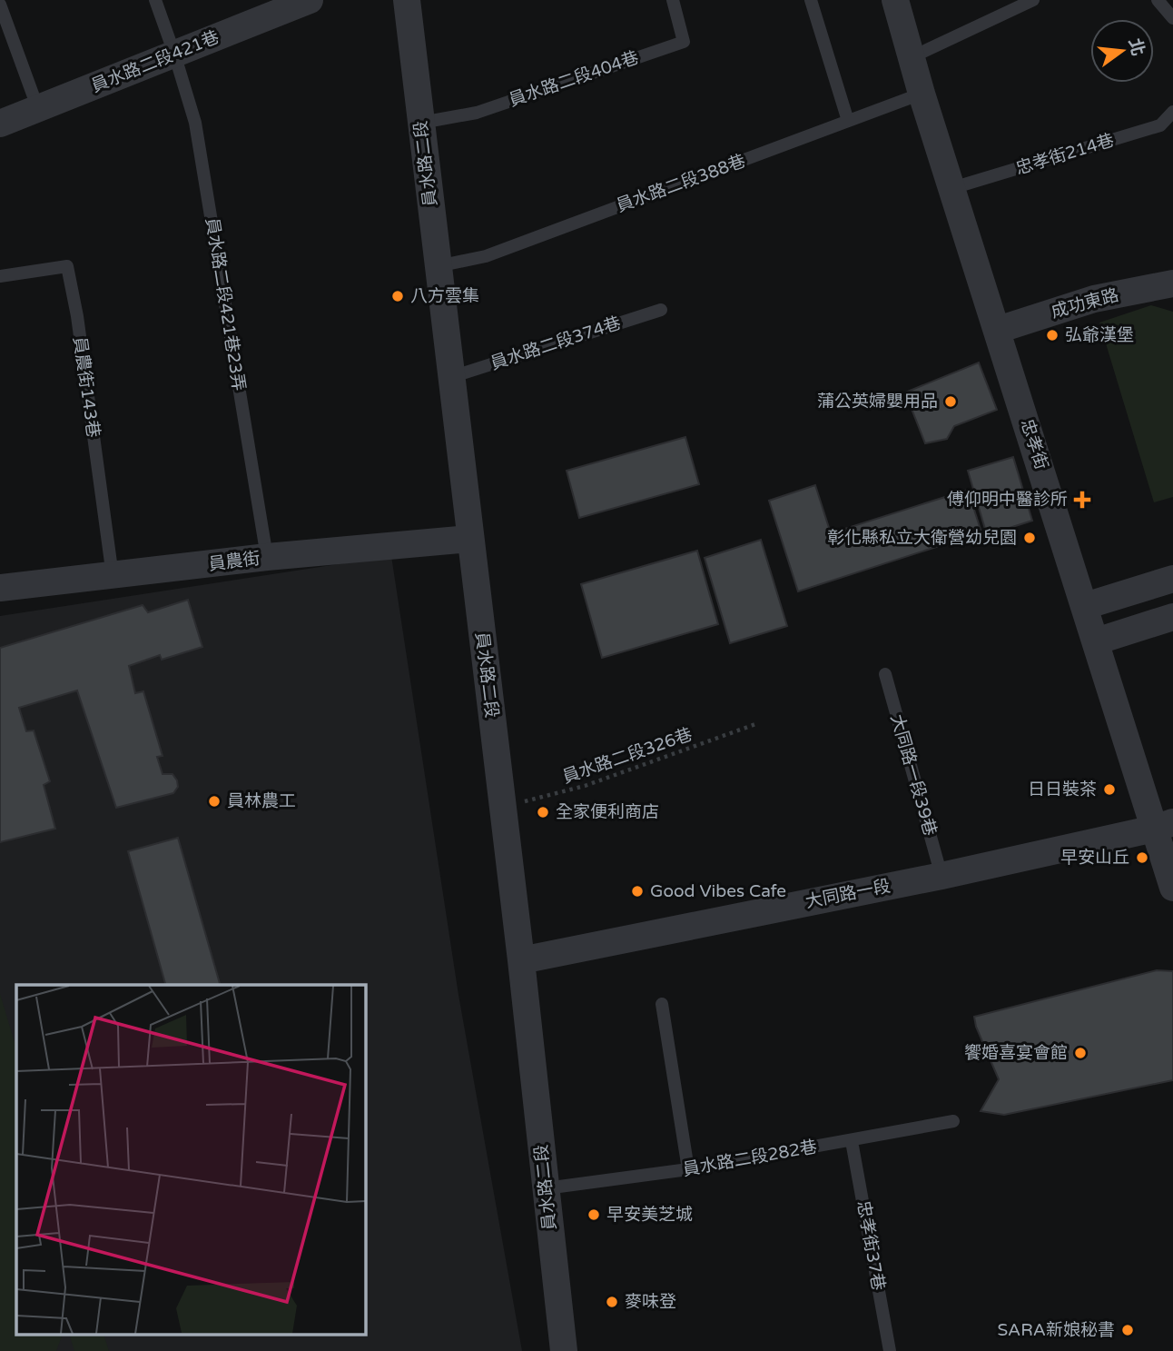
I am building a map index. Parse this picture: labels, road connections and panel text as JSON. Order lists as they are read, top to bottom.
{
  "streets": {
    "street": [
      "員水路二段421巷",
      "員水路二段",
      "成功東路",
      "忠孝街",
      "員農街",
      "大同路一段"
    ],
    "lane": [
      "員水路二段404巷",
      "忠孝街214巷",
      "員水路二段388巷",
      "員水路二段421巷23弄",
      "員水路二段374巷",
      "員農街143巷",
      "大同路一段39巷",
      "員水路二段282巷",
      "忠孝街37巷"
    ],
    "path": ["員水路二段326巷"]
  },
  "crossings": [
    ["員水路二段421巷", "員水路二段421巷23弄"],
    ["員水路二段404巷", "員水路二段"],
    ["忠孝街214巷", "忠孝街"],
    ["員水路二段", "員水路二段388巷"],
    ["員水路二段", "員水路二段374巷"],
    ["員水路二段", "員農街"],
    ["員水路二段", "員水路二段326巷"],
    ["員水路二段", "大同路一段"],
    ["員水路二段", "員水路二段282巷"],
    ["員水路二段388巷", "忠孝街"],
    ["成功東路", "忠孝街"],
    ["員水路二段421巷23弄", "員農街"],
    ["員農街143巷", "員農街"],
    ["忠孝街", "大同路一段"],
    ["大同路一段39巷", "大同路一段"],
    ["員水路二段282巷", "忠孝街37巷"]
  ],
  "places": {
    "other": [
      "八方雲集",
      "弘爺漢堡",
      "蒲公英婦嬰用品",
      "彰化縣私立大衛營幼兒園",
      "日日裝茶",
      "員林農工",
      "全家便利商店",
      "早安山丘",
      "Good Vibes Cafe",
      "饗婚喜宴會館",
      "早安美芝城",
      "麥味登",
      "SARA新娘秘書"
    ],
    "health": ["傅仰明中醫診所"]
  },
  "north": "right"
}
